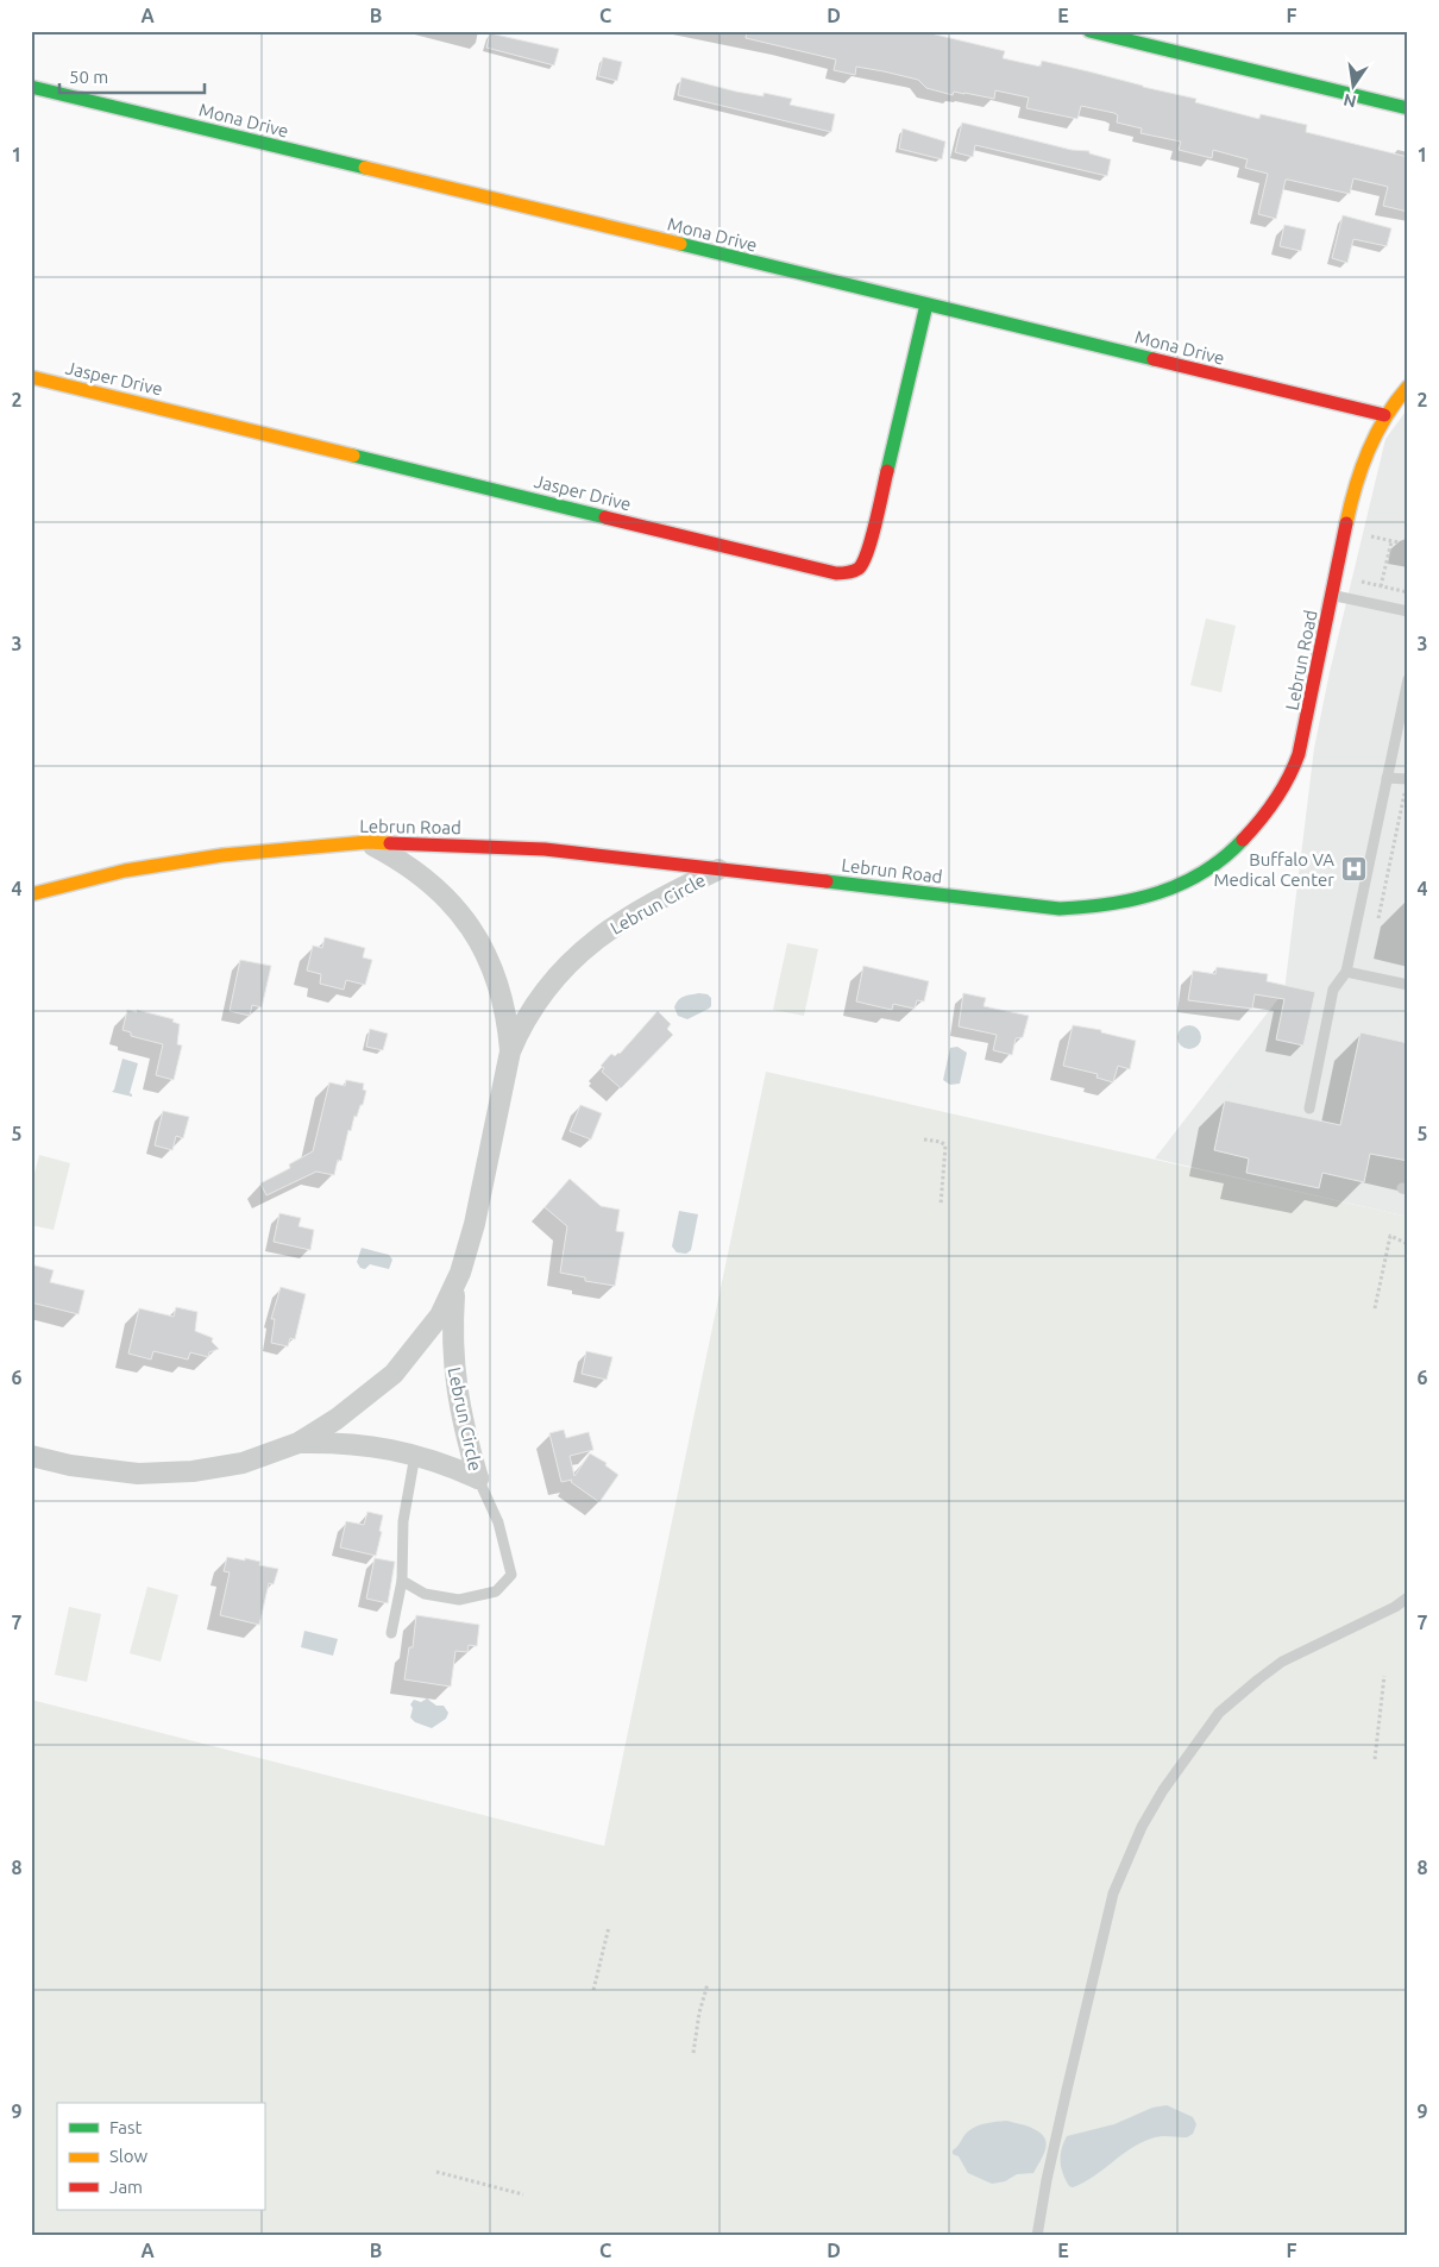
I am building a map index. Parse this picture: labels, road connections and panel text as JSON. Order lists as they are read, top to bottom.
{
  "streets": {
    "street": [
      "Mona Drive",
      "Jasper Drive",
      "Lebrun Road",
      "Lebrun Circle"
    ]
  },
  "crossings": [
    ["Mona Drive", "Jasper Drive"],
    ["Mona Drive", "Lebrun Road"],
    ["Lebrun Road", "Lebrun Circle"]
  ],
  "places": {
    "hospital": ["Buffalo VA Medical Center"]
  },
  "legend": ["Fast", "Slow", "Jam"],
  "scale_bar": "50 m",
  "north": "bottom",
  "grid": {
    "columns": [
      "A",
      "B",
      "C",
      "D",
      "E",
      "F"
    ],
    "rows": [
      "1",
      "2",
      "3",
      "4",
      "5",
      "6",
      "7",
      "8",
      "9"
    ]
  }
}
